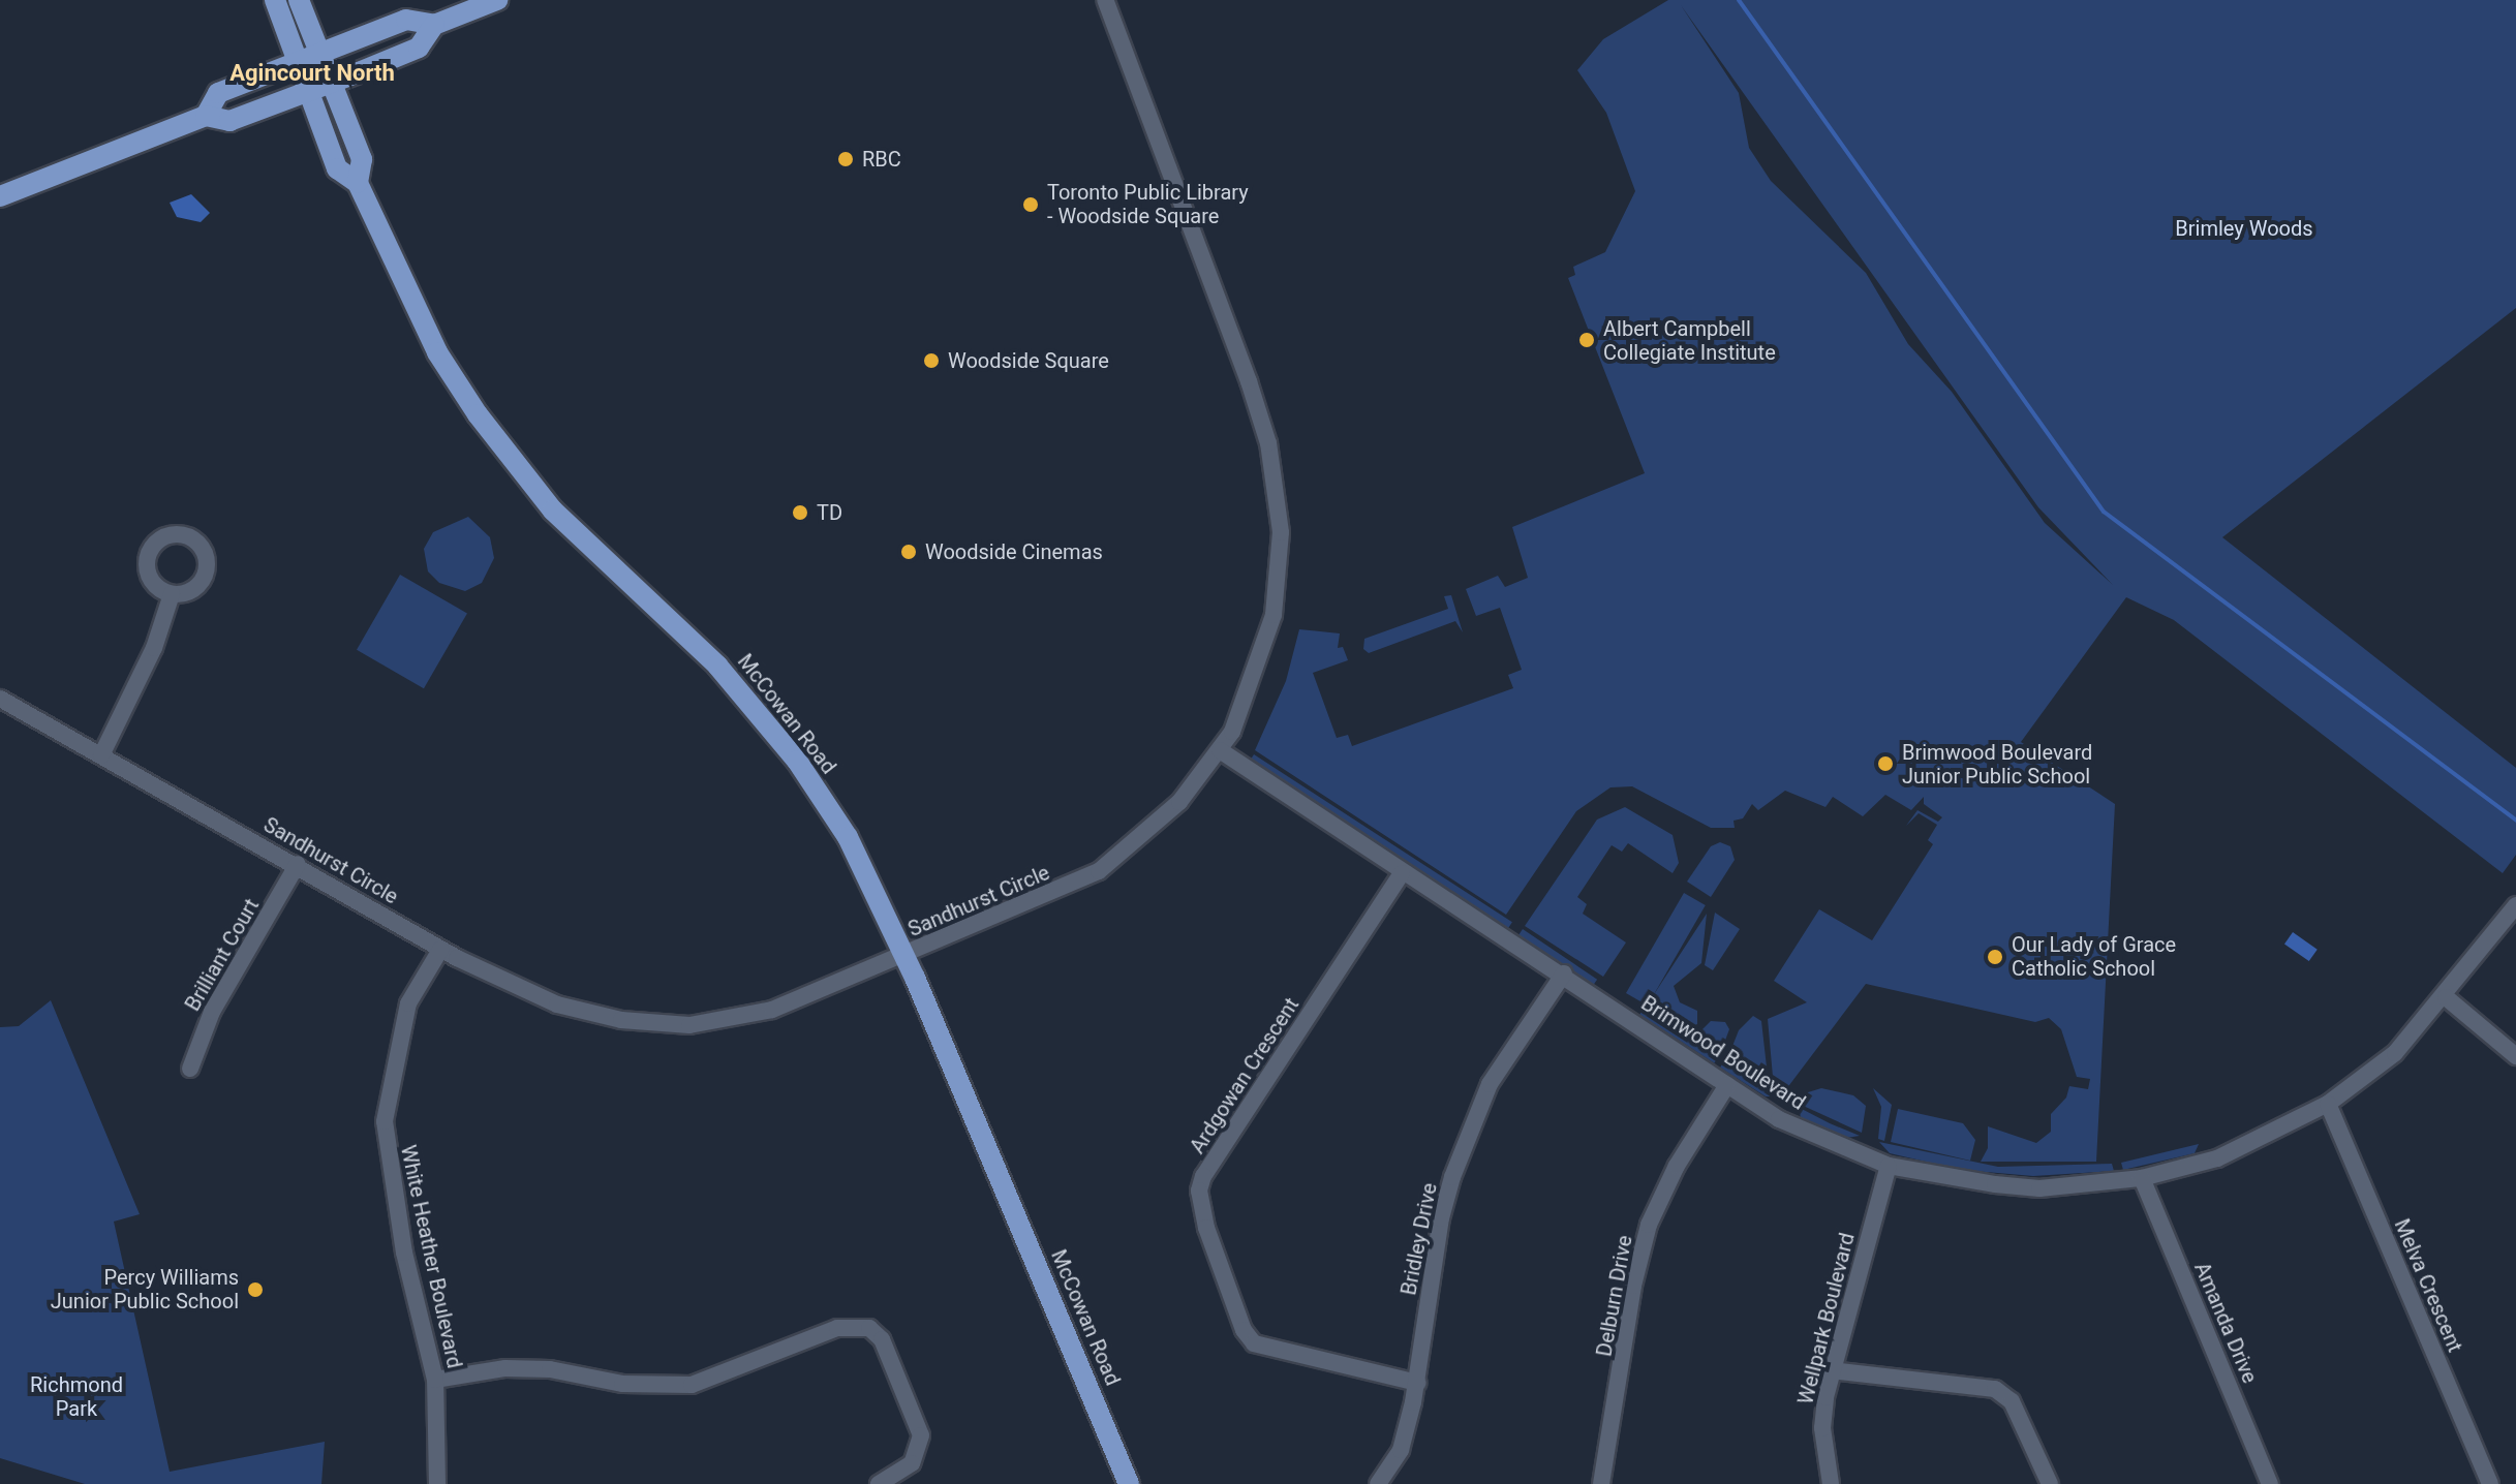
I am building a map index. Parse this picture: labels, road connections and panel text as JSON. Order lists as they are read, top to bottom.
{
  "streets": {
    "main road": ["McCowan Road"],
    "street": [
      "Sandhurst Circle",
      "Brilliant Court",
      "Brimwood Boulevard",
      "Ardgowan Crescent",
      "Bridley Drive",
      "White Heather Boulevard",
      "Melva Crescent",
      "Delburn Drive",
      "Wellpark Boulevard",
      "Amanda Drive"
    ]
  },
  "crossings": [
    ["McCowan Road", "Sandhurst Circle"],
    ["Sandhurst Circle", "Brilliant Court"],
    ["Sandhurst Circle", "Brimwood Boulevard"],
    ["Sandhurst Circle", "White Heather Boulevard"],
    ["Brimwood Boulevard", "Ardgowan Crescent"],
    ["Brimwood Boulevard", "Bridley Drive"],
    ["Brimwood Boulevard", "Melva Crescent"],
    ["Brimwood Boulevard", "Delburn Drive"],
    ["Brimwood Boulevard", "Wellpark Boulevard"],
    ["Brimwood Boulevard", "Amanda Drive"],
    ["Ardgowan Crescent", "Bridley Drive"]
  ],
  "districts": ["Agincourt North"],
  "parks": ["Brimley Woods", "Richmond Park"],
  "places": [
    "RBC",
    "Toronto Public Library - Woodside Square",
    "Albert Campbell Collegiate Institute",
    "Woodside Square",
    "TD",
    "Woodside Cinemas",
    "Brimwood Boulevard Junior Public School",
    "Our Lady of Grace Catholic School",
    "Percy Williams Junior Public School"
  ]
}
